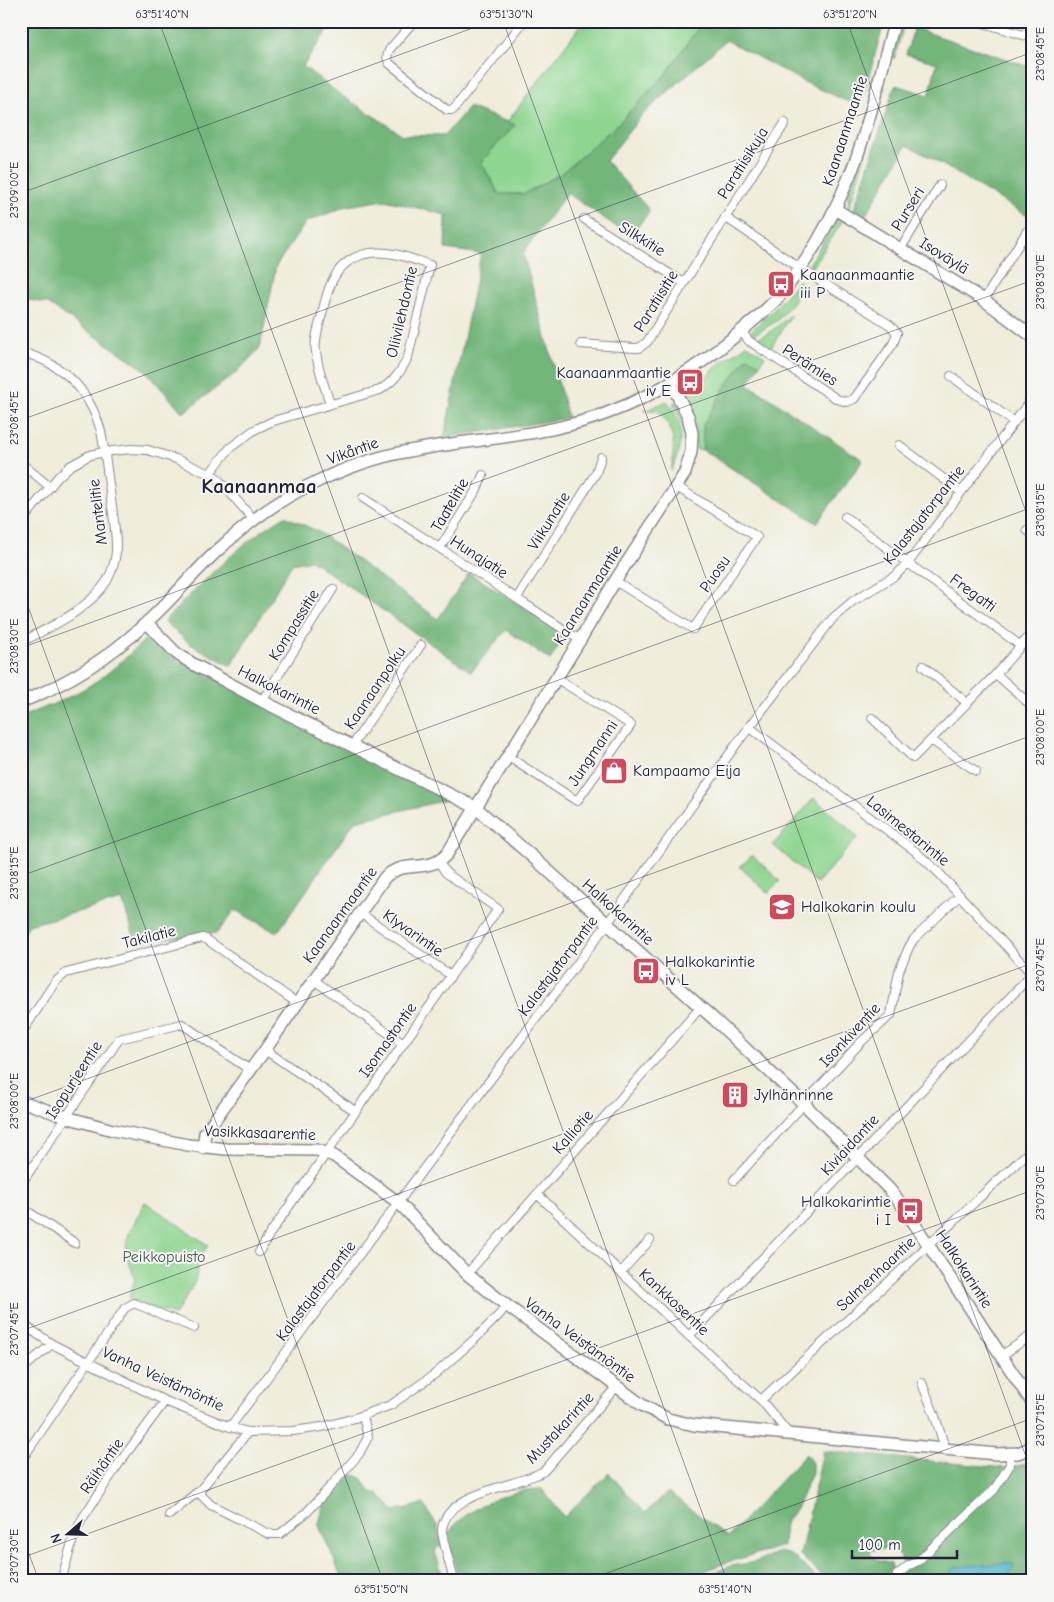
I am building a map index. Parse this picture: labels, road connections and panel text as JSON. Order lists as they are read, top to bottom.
{
  "streets": {
    "street": [
      "Kaanaanmaantie",
      "Paratiisikuja",
      "Purseri",
      "Silkkitie",
      "Isoväylä",
      "Paratiisitie",
      "Oliivilehdontie",
      "Perämies",
      "Vikåntie",
      "Taatelitie",
      "Mantelitie",
      "Kalastajatorpantie",
      "Viikunatie",
      "Hunajatie",
      "Puosu",
      "Fregatti",
      "Kompassitie",
      "Kaanaanpolku",
      "Halkokarintie",
      "Jungmanni",
      "Lasimestarintie",
      "Klyvarintie",
      "Takilatie",
      "Isonkiventie",
      "Isomastontie",
      "Isopurjeentie",
      "Kalliotie",
      "Vasikkasaarentie",
      "Kiviaidantie",
      "Salmenhaantie",
      "Kankkosentie",
      "Vanha Veistämöntie",
      "Mustakarintie",
      "Räihäntie"
    ]
  },
  "crossings": [
    ["Kaanaanmaantie", "Isoväylä"],
    ["Kaanaanmaantie", "Perämies"],
    ["Kaanaanmaantie", "Vikåntie"],
    ["Kaanaanmaantie", "Hunajatie"],
    ["Kaanaanmaantie", "Puosu"],
    ["Kaanaanmaantie", "Halkokarintie"],
    ["Kaanaanmaantie", "Jungmanni"],
    ["Kaanaanmaantie", "Klyvarintie"],
    ["Kaanaanmaantie", "Takilatie"],
    ["Kaanaanmaantie", "Isomastontie"],
    ["Kaanaanmaantie", "Isopurjeentie"],
    ["Kaanaanmaantie", "Vasikkasaarentie"],
    ["Paratiisikuja", "Paratiisitie"],
    ["Purseri", "Isoväylä"],
    ["Silkkitie", "Paratiisitie"],
    ["Vikåntie", "Halkokarintie"],
    ["Taatelitie", "Hunajatie"],
    ["Kalastajatorpantie", "Fregatti"],
    ["Kalastajatorpantie", "Halkokarintie"],
    ["Kalastajatorpantie", "Lasimestarintie"],
    ["Kalastajatorpantie", "Vasikkasaarentie"],
    ["Kalastajatorpantie", "Vanha Veistämöntie"],
    ["Viikunatie", "Hunajatie"],
    ["Kompassitie", "Halkokarintie"],
    ["Kaanaanpolku", "Halkokarintie"],
    ["Halkokarintie", "Isonkiventie"],
    ["Halkokarintie", "Kalliotie"],
    ["Halkokarintie", "Kiviaidantie"],
    ["Halkokarintie", "Salmenhaantie"],
    ["Lasimestarintie", "Isonkiventie"],
    ["Lasimestarintie", "Kiviaidantie"],
    ["Klyvarintie", "Isomastontie"],
    ["Isomastontie", "Vasikkasaarentie"],
    ["Isopurjeentie", "Vasikkasaarentie"],
    ["Kalliotie", "Vasikkasaarentie"],
    ["Kalliotie", "Kankkosentie"],
    ["Vasikkasaarentie", "Vanha Veistämöntie"],
    ["Kiviaidantie", "Kankkosentie"],
    ["Salmenhaantie", "Kankkosentie"],
    ["Kankkosentie", "Vanha Veistämöntie"],
    ["Vanha Veistämöntie", "Mustakarintie"],
    ["Vanha Veistämöntie", "Räihäntie"]
  ],
  "districts": ["Kaanaanmaa"],
  "parks": ["Peikkopuisto"],
  "places": {
    "bus stop": [
      "Kaanaanmaantie iii P",
      "Kaanaanmaantie iv E",
      "Halkokarintie iv L",
      "Halkokarintie i I"
    ],
    "shop": ["Kampaamo Eija"],
    "school or university": ["Halkokarin koulu"],
    "building": ["Jylhänrinne"]
  },
  "scale_bar": "100 m",
  "north": "left",
  "coordinates": [
    "63°51'40\"N",
    "63°51'30\"N",
    "63°51'20\"N",
    "23°08'45\"E",
    "23°09'00\"E",
    "23°08'30\"E",
    "23°08'15\"E",
    "23°08'00\"E",
    "23°07'45\"E",
    "23°07'30\"E",
    "23°07'15\"E",
    "63°51'50\"N"
  ]
}
